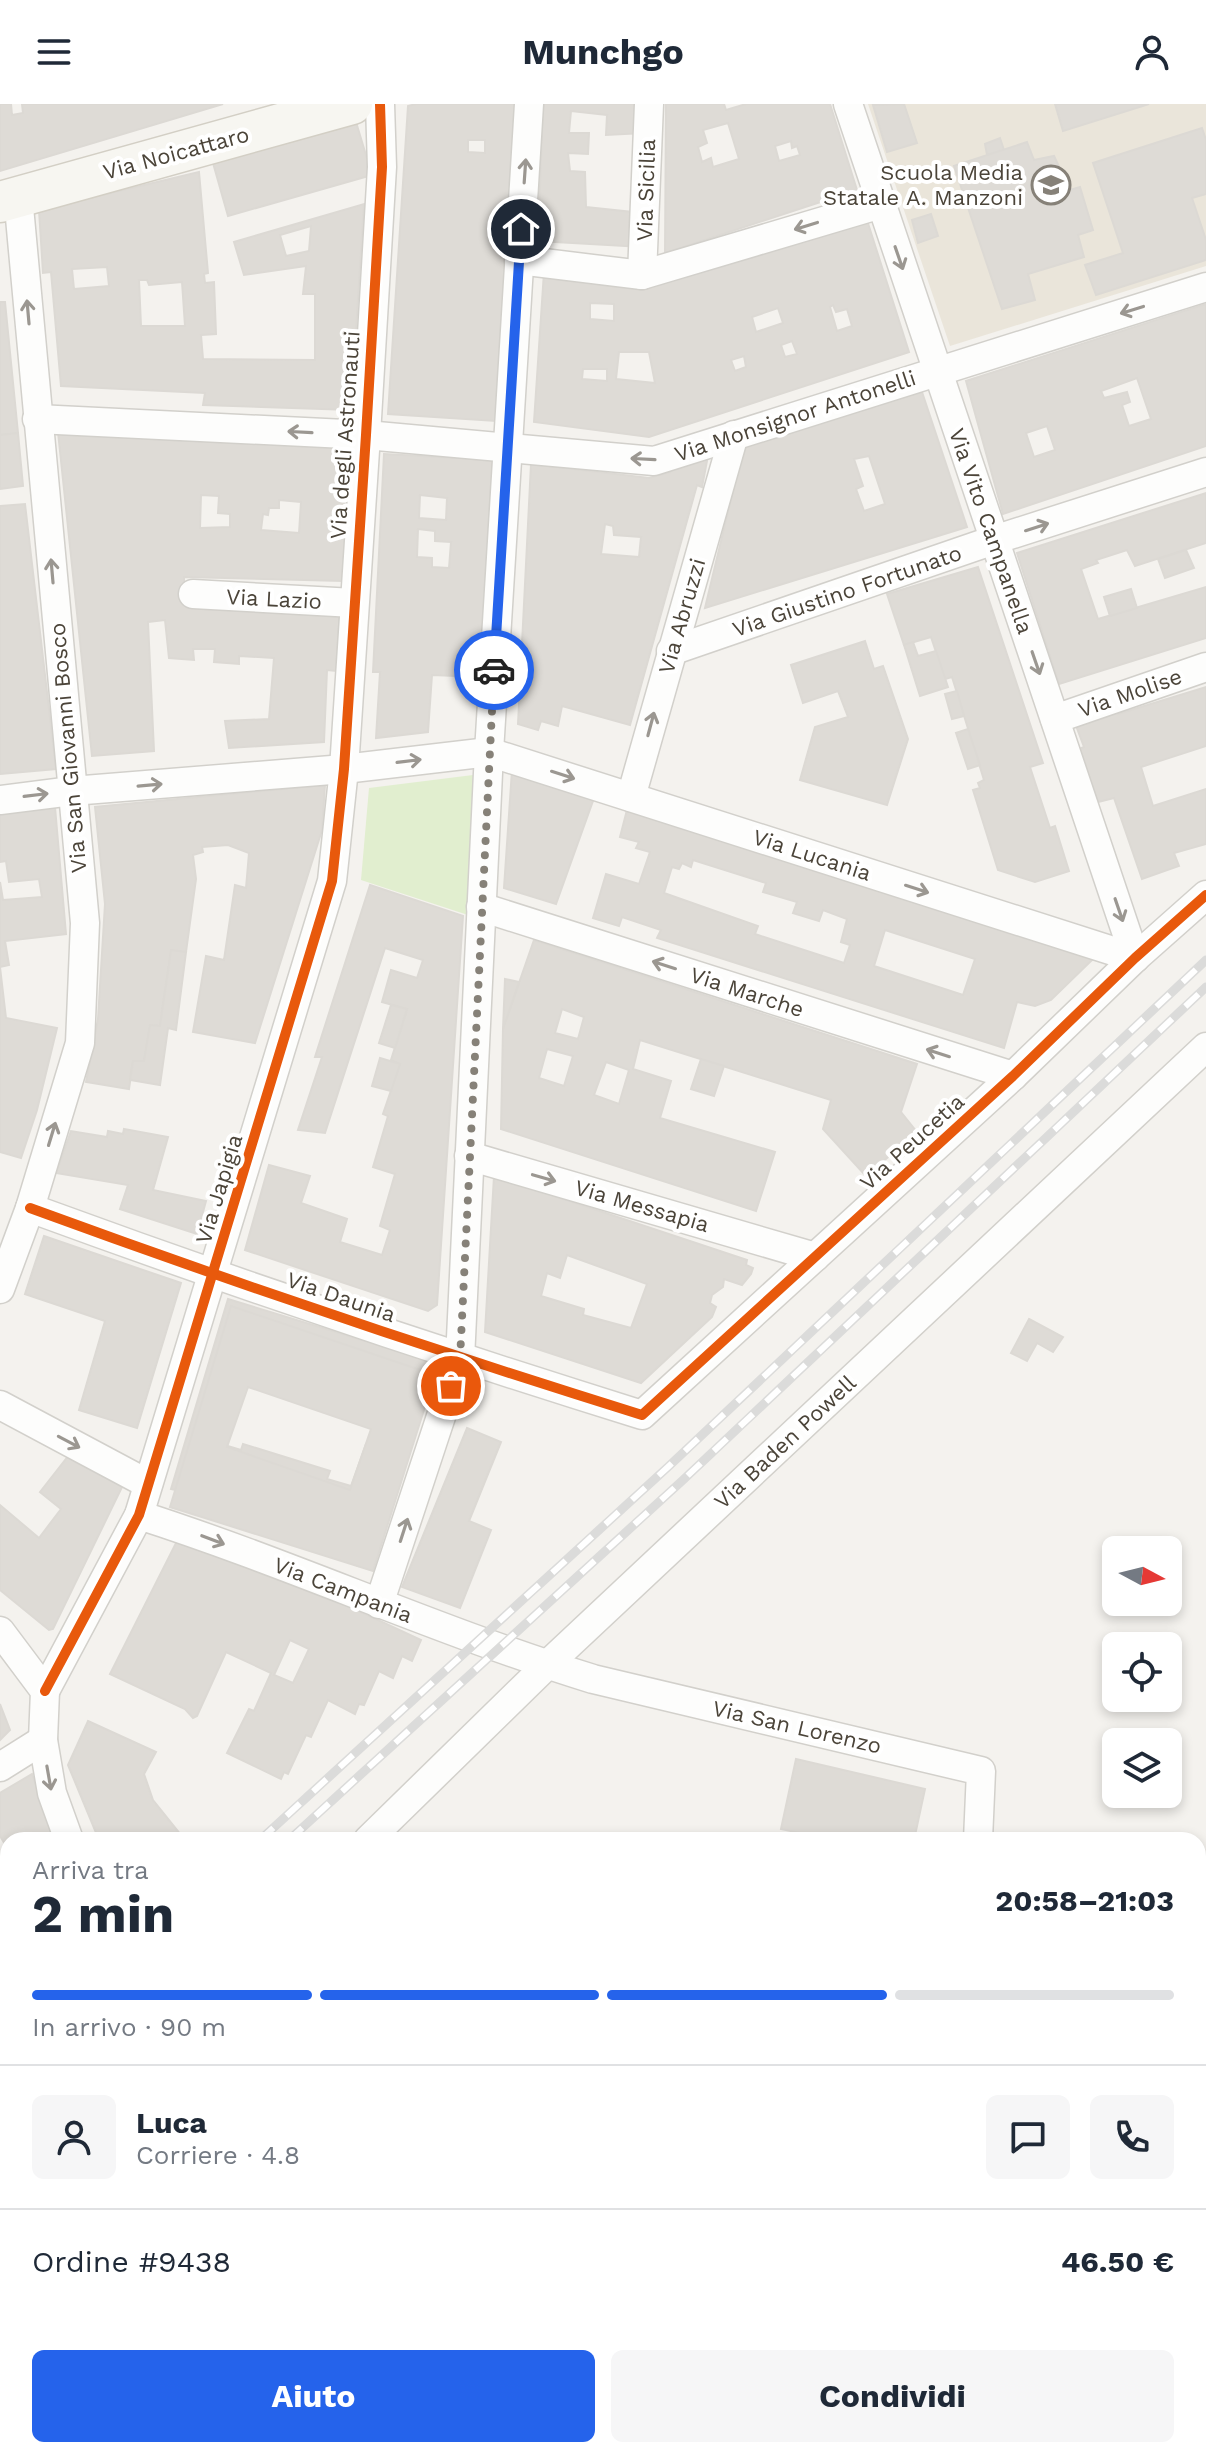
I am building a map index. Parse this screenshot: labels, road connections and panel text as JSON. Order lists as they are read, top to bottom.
{
  "streets": {
    "street": [
      "Via Noicattaro",
      "Via Sicilia",
      "Via Monsignor Antonelli",
      "Via degli Astronauti",
      "Via Vito Campanella",
      "Via Giustino Fortunato",
      "Via Lazio",
      "Via Abruzzi",
      "Via Molise",
      "Via San Giovanni Bosco",
      "Via Lucania",
      "Via Marche",
      "Via Peucetia",
      "Via Japigia",
      "Via Messapia",
      "Via Daunia",
      "Via Baden Powell",
      "Via Campania",
      "Via San Lorenzo"
    ]
  },
  "crossings": [
    ["Via Noicattaro", "Via San Giovanni Bosco"],
    ["Via Monsignor Antonelli", "Via degli Astronauti"],
    ["Via Monsignor Antonelli", "Via Vito Campanella"],
    ["Via Monsignor Antonelli", "Via Abruzzi"],
    ["Via Monsignor Antonelli", "Via San Giovanni Bosco"],
    ["Via degli Astronauti", "Via Lazio"],
    ["Via degli Astronauti", "Via Japigia"],
    ["Via Vito Campanella", "Via Giustino Fortunato"],
    ["Via Vito Campanella", "Via Molise"],
    ["Via Vito Campanella", "Via Lucania"],
    ["Via Vito Campanella", "Via Peucetia"],
    ["Via Giustino Fortunato", "Via Abruzzi"],
    ["Via Abruzzi", "Via Lucania"],
    ["Via San Giovanni Bosco", "Via Daunia"],
    ["Via Lucania", "Via Peucetia"],
    ["Via Marche", "Via Peucetia"],
    ["Via Peucetia", "Via Messapia"],
    ["Via Peucetia", "Via Daunia"],
    ["Via Japigia", "Via Daunia"],
    ["Via Japigia", "Via Campania"],
    ["Via Baden Powell", "Via Campania"],
    ["Via Baden Powell", "Via San Lorenzo"],
    ["Via Campania", "Via San Lorenzo"]
  ],
  "one_way": [
    "Via Monsignor Antonelli",
    "Via Vito Campanella",
    "Via Giustino Fortunato",
    "Via San Giovanni Bosco",
    "Via Lucania",
    "Via Marche",
    "Via Messapia",
    "Via Campania"
  ],
  "places": {
    "school or university": ["Scuola Media Statale A. Manzoni"]
  },
  "north": "right",
  "page": {
    "header": "Munchgo",
    "heading": ["2 min", "Arriva tra", "20:58–21:03"],
    "panel": [
      "Luca",
      "Corriere · 4.8",
      "Ordine #9438",
      "46.50 €"
    ],
    "bar": "In arrivo · 90 m",
    "buttons": ["Aiuto", "Condividi"]
  }
}
